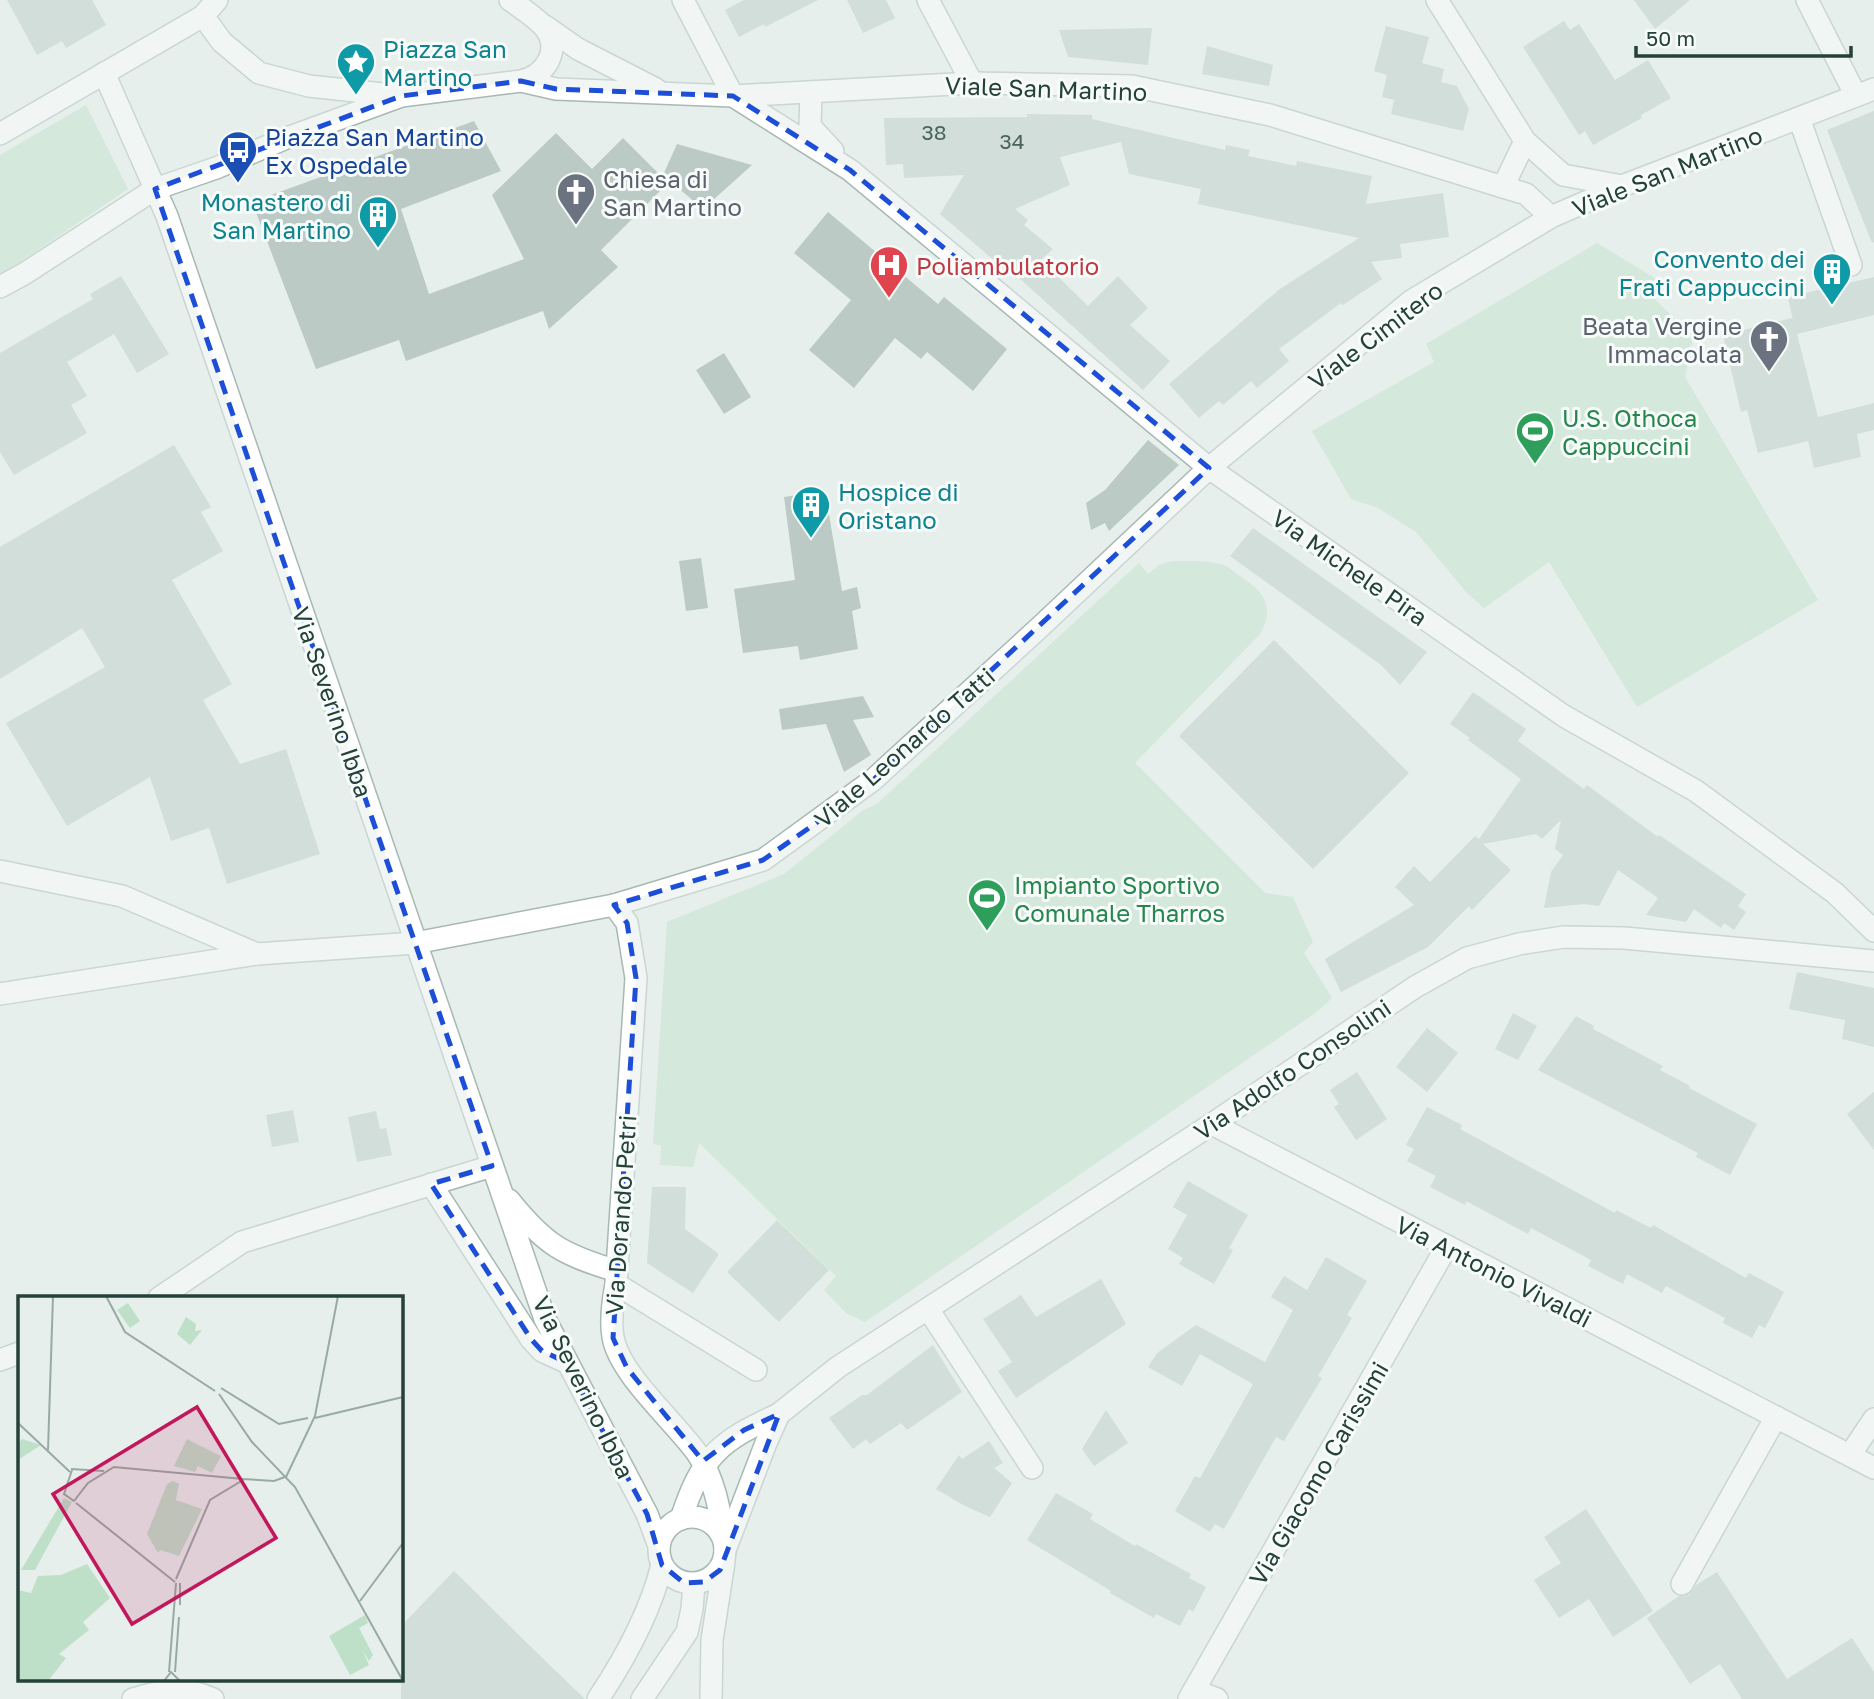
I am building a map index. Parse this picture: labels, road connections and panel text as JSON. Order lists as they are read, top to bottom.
{
  "streets": {
    "street": [
      "Viale San Martino",
      "Viale Cimitero",
      "Via Michele Pira",
      "Via Severino Ibba",
      "Viale Leonardo Tatti",
      "Via Adolfo Consolini",
      "Via Dorando Petri",
      "Via Antonio Vivaldi",
      "Via Giacomo Carissimi"
    ]
  },
  "crossings": [
    ["Viale San Martino", "Viale Cimitero"],
    ["Viale San Martino", "Via Michele Pira"],
    ["Viale Cimitero", "Via Michele Pira"],
    ["Viale Cimitero", "Viale Leonardo Tatti"],
    ["Via Michele Pira", "Viale Leonardo Tatti"],
    ["Via Severino Ibba", "Viale Leonardo Tatti"],
    ["Via Severino Ibba", "Via Adolfo Consolini"],
    ["Via Severino Ibba", "Via Dorando Petri"],
    ["Viale Leonardo Tatti", "Via Dorando Petri"],
    ["Via Adolfo Consolini", "Via Dorando Petri"],
    ["Via Adolfo Consolini", "Via Antonio Vivaldi"],
    ["Via Antonio Vivaldi", "Via Giacomo Carissimi"]
  ],
  "places": {
    "place": ["Piazza San Martino"],
    "bus stop": ["Piazza San Martino Ex Ospedale"],
    "church": ["Chiesa di San Martino", "Beata Vergine Immacolata"],
    "building": ["Monastero di San Martino", "Convento dei Frati Cappuccini", "Hospice di Oristano"],
    "hospital": ["Poliambulatorio"],
    "sports": ["U.S. Othoca Cappuccini", "Impianto Sportivo Comunale Tharros"]
  },
  "house_numbers": ["38", "34"],
  "scale_bar": "50 m"
}
